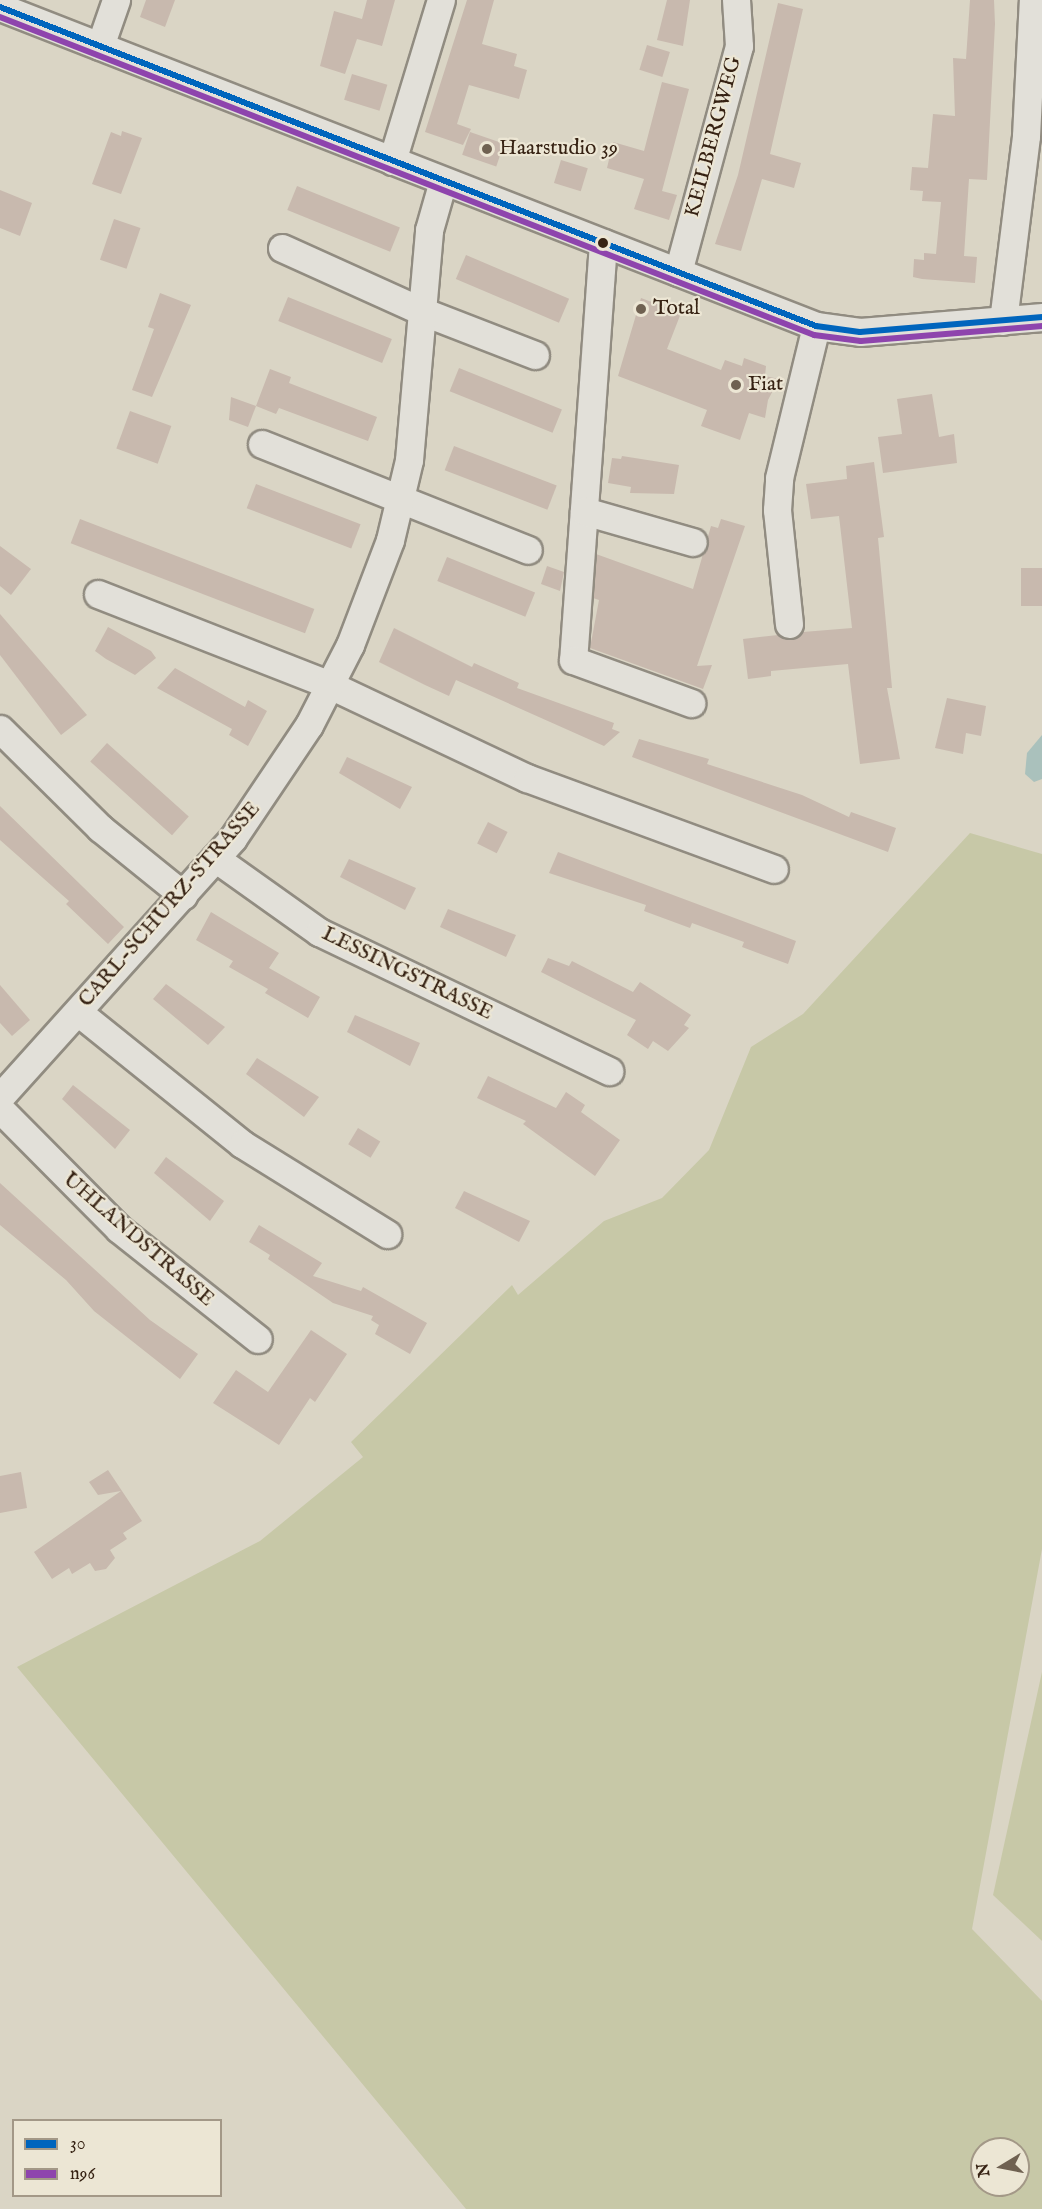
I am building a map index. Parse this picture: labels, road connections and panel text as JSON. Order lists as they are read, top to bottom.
{
  "streets": {
    "street": [
      "KEILBERGWEG",
      "CARL-SCHURZ-STRASSE",
      "LESSINGSTRASSE",
      "UHLANDSTRASSE"
    ]
  },
  "crossings": [
    ["CARL-SCHURZ-STRASSE", "LESSINGSTRASSE"]
  ],
  "places": ["Haarstudio 39", "Total", "Fiat"],
  "lines": ["transit line 30", "transit line n96"],
  "legend": ["30", "n96"],
  "north": "left"
}
